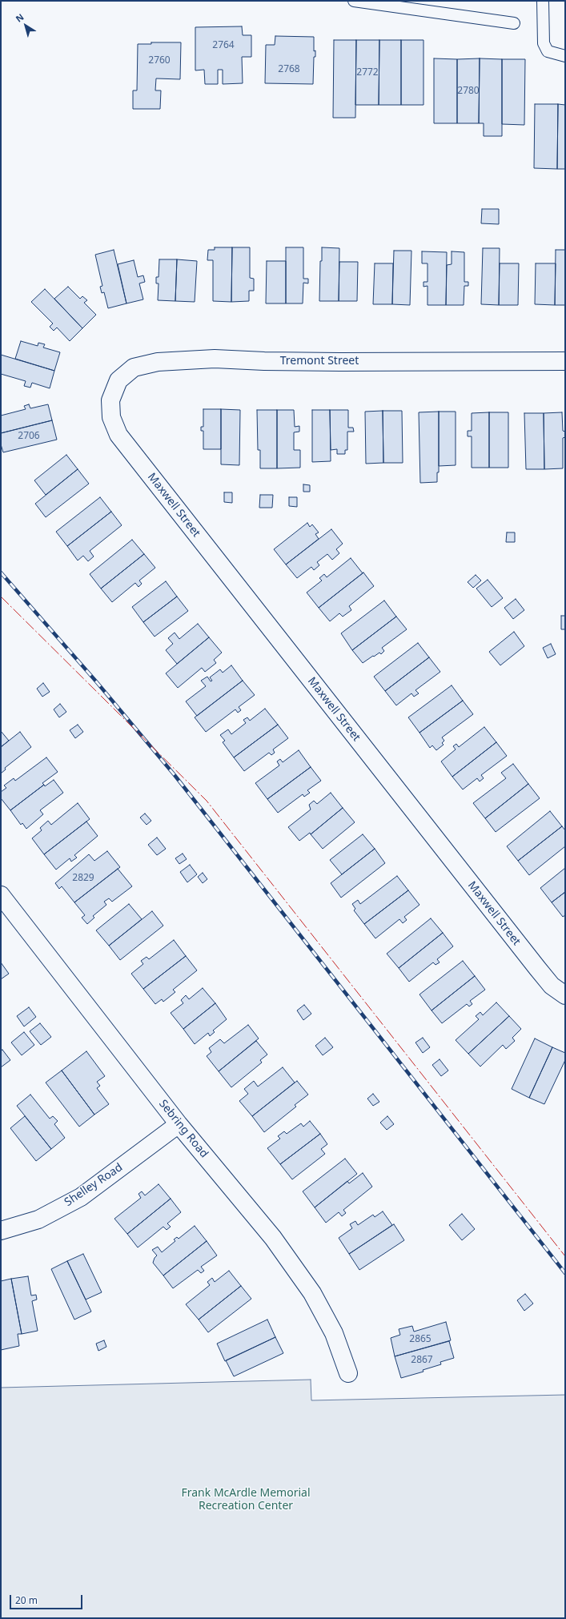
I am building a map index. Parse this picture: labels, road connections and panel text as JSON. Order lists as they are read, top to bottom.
{
  "streets": {
    "street": [
      "Tremont Street",
      "Maxwell Street",
      "Sebring Road",
      "Shelley Road"
    ]
  },
  "crossings": [
    ["Tremont Street", "Maxwell Street"],
    ["Sebring Road", "Shelley Road"]
  ],
  "parks": ["Frank McArdle Memorial Recreation Center"],
  "house_numbers": [
    "2764",
    "2760",
    "2768",
    "2772",
    "2780",
    "2706",
    "2829",
    "2865",
    "2867"
  ],
  "scale_bar": "20 m",
  "north": "top left"
}
